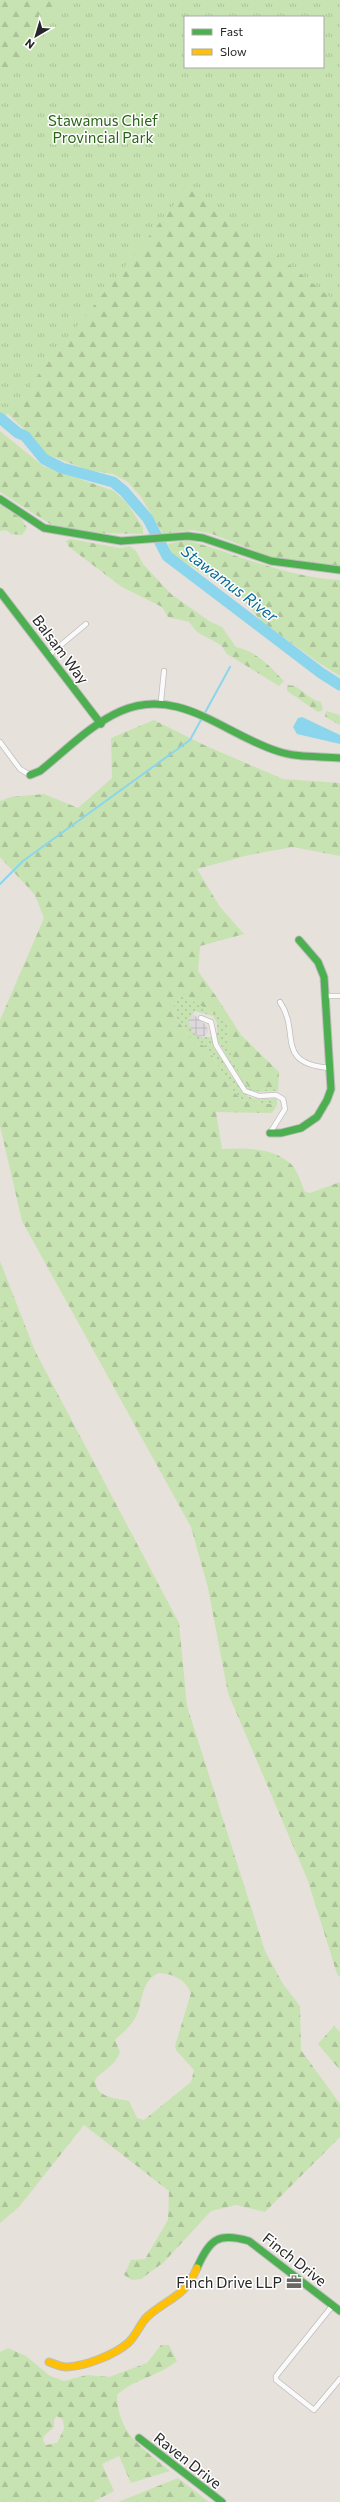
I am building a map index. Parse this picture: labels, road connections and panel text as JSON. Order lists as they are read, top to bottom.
{
  "streets": {
    "street": ["Balsam Way", "Finch Drive", "Raven Drive"]
  },
  "water": ["Stawamus River"],
  "parks": ["Stawamus Chief Provincial Park"],
  "places": {
    "office": ["Finch Drive LLP"]
  },
  "legend": ["Fast", "Slow"],
  "north": "bottom left"
}
